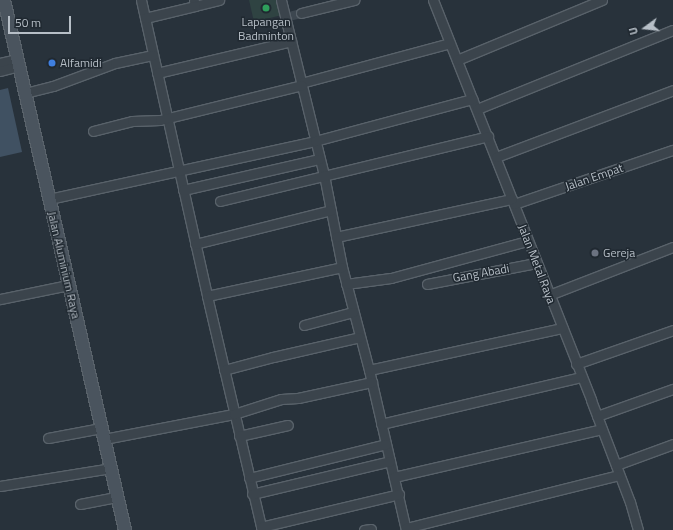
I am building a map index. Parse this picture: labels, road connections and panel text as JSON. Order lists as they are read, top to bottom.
{
  "streets": {
    "main road": ["Jalan Aluminium Raya"],
    "street": ["Jalan Empat", "Jalan Metal Raya", "Gang Abadi"]
  },
  "crossings": [
    ["Jalan Empat", "Jalan Metal Raya"],
    ["Jalan Metal Raya", "Gang Abadi"]
  ],
  "places": ["Lapangan Badminton", "Alfamidi", "Gereja"],
  "scale_bar": "50 m",
  "north": "left"
}
